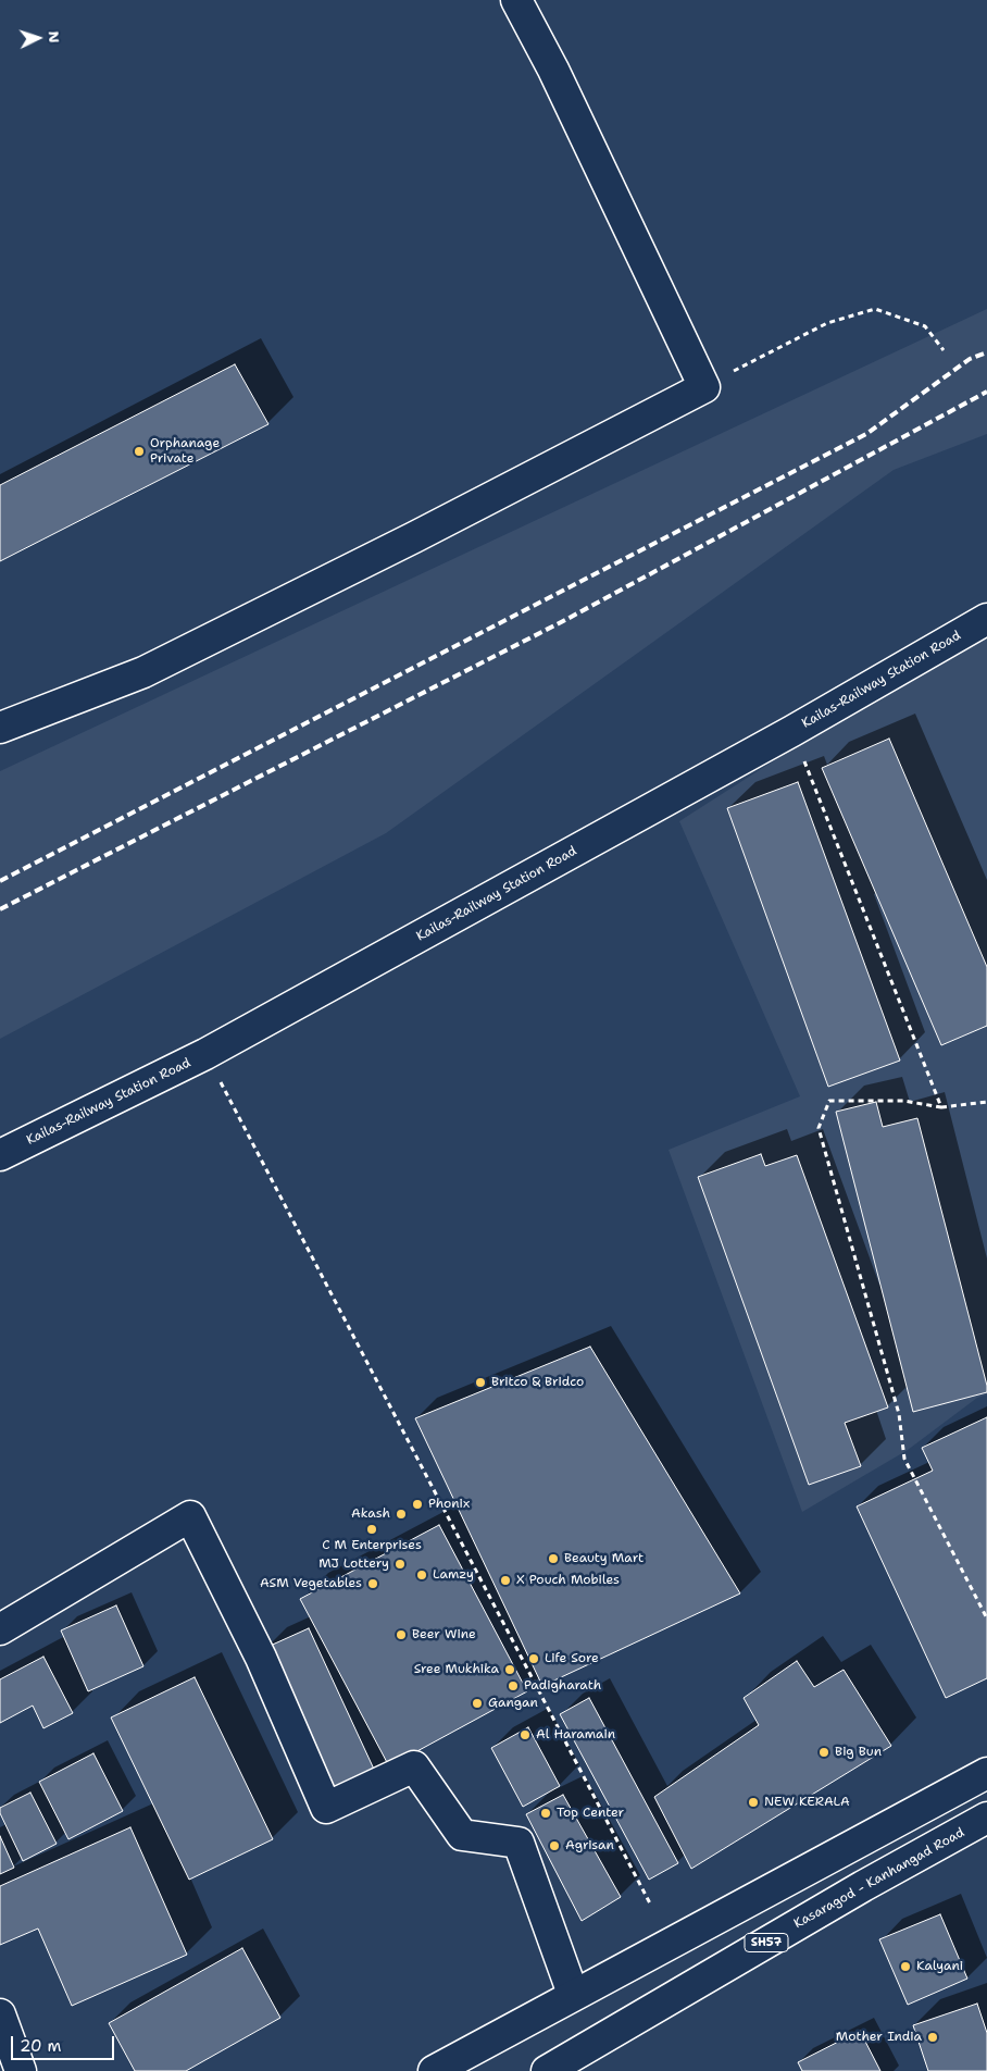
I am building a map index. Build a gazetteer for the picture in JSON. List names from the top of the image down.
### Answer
{
  "streets": {
    "street": ["Kailas-Railway Station Road", "Kasaragod - Kanhangad Road", "SH57"]
  },
  "places": [
    "Orphanage Private",
    "Britco & Bridco",
    "Phonix",
    "Akash",
    "C M Enterprises",
    "Beauty Mart",
    "MJ Lottery",
    "Lamzy",
    "X Pouch Mobiles",
    "ASM Vegetables",
    "Beer Wine",
    "Life Sore",
    "Sree Mukhika",
    "Padigharath",
    "Gangan",
    "Al Haramain",
    "Big Bun",
    "NEW KERALA",
    "Top Center",
    "Agrisan",
    "Kalyani",
    "Mother India"
  ],
  "scale_bar": "20 m",
  "north": "right"
}
